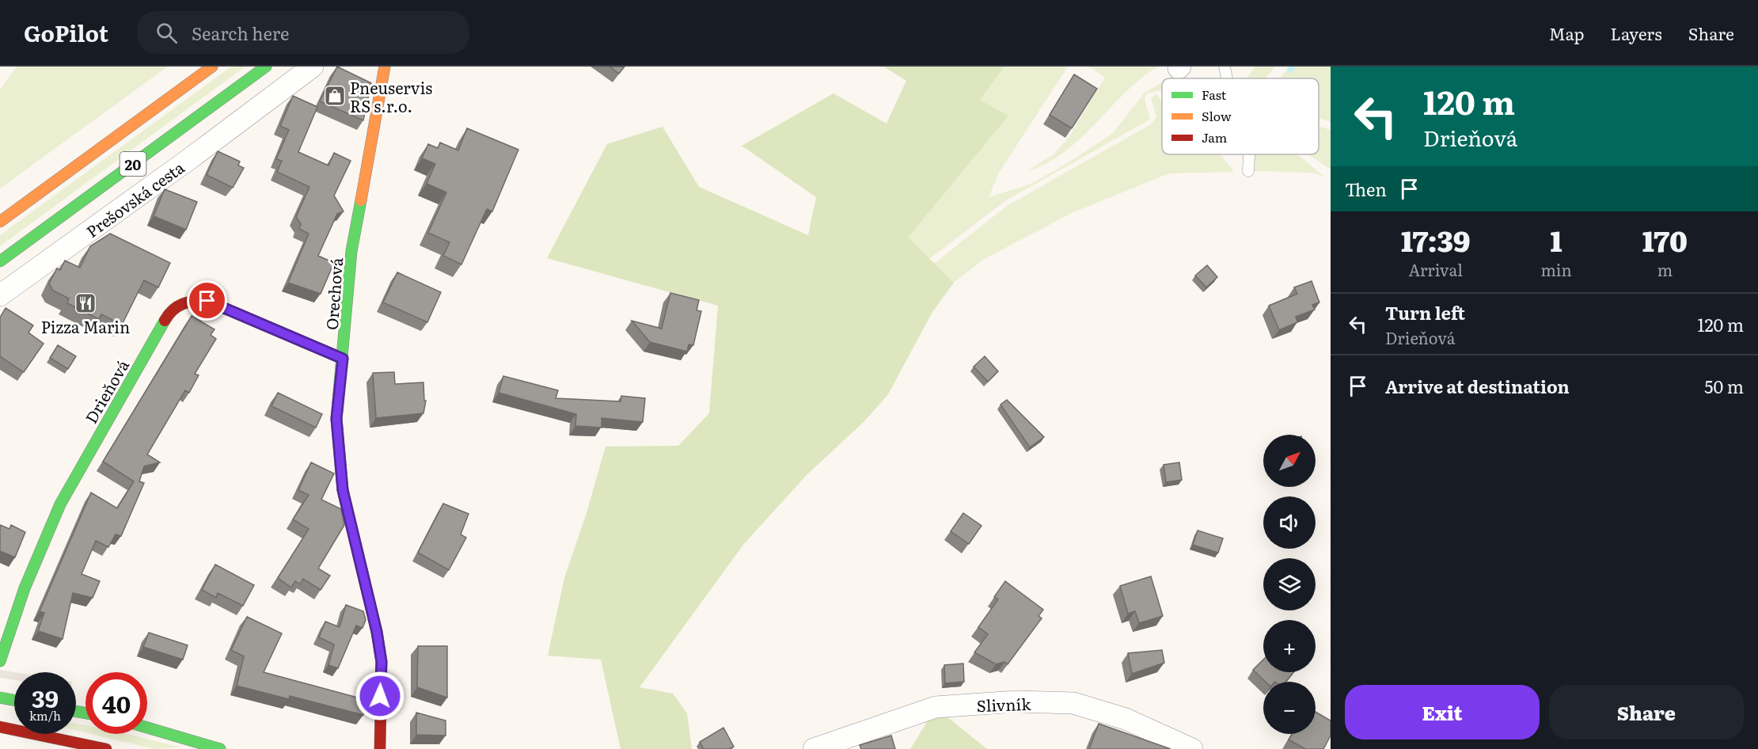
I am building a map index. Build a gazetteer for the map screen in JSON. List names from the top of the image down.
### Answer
{
  "streets": {
    "main road": [
      "20",
      "Prešovská cesta",
      "Orechová",
      "Drieňová"
    ],
    "street": ["Slivník"]
  },
  "crossings": [
    ["Orechová", "Drieňová"]
  ],
  "places": {
    "shop": ["Pneuservis RS s.r.o."],
    "restaurant": ["Pizza Marin"]
  },
  "legend": ["Fast", "Slow", "Jam"],
  "north": "top right",
  "page": {
    "header": "GoPilot",
    "search": "Search here",
    "nav": ["Map", "Layers", "Share"],
    "turn": ["120 m", "Drieňová"],
    "then": "Then",
    "eta": [
      "17:39",
      "Arrival",
      "1",
      "min",
      "170",
      "m"
    ],
    "list": [
      {
        "name": "Turn left",
        "note": "Drieňová",
        "value": "120 m"
      },
      {
        "name": "Arrive at destination",
        "value": "50 m"
      }
    ],
    "map_buttons": ["+", "−"],
    "speed": "39 km/h",
    "limit": "40",
    "buttons": ["Exit", "Share"]
  }
}
